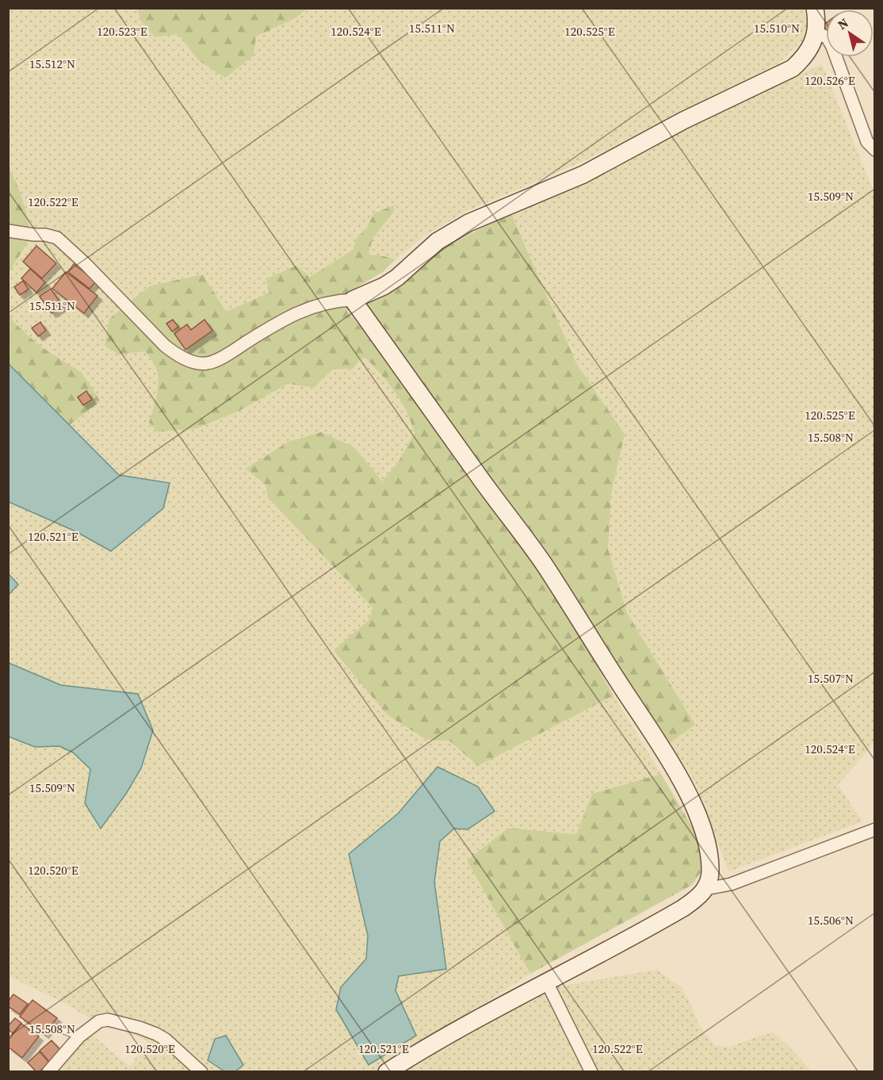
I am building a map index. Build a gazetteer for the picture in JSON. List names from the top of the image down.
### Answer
{
  "north": "top left",
  "coordinates": [
    "15.511°N",
    "15.510°N",
    "120.523°E",
    "120.524°E",
    "120.525°E",
    "15.512°N",
    "120.526°E",
    "15.509°N",
    "120.522°E",
    "15.508°N",
    "120.521°E",
    "15.507°N",
    "120.520°E",
    "15.506°N"
  ]
}
